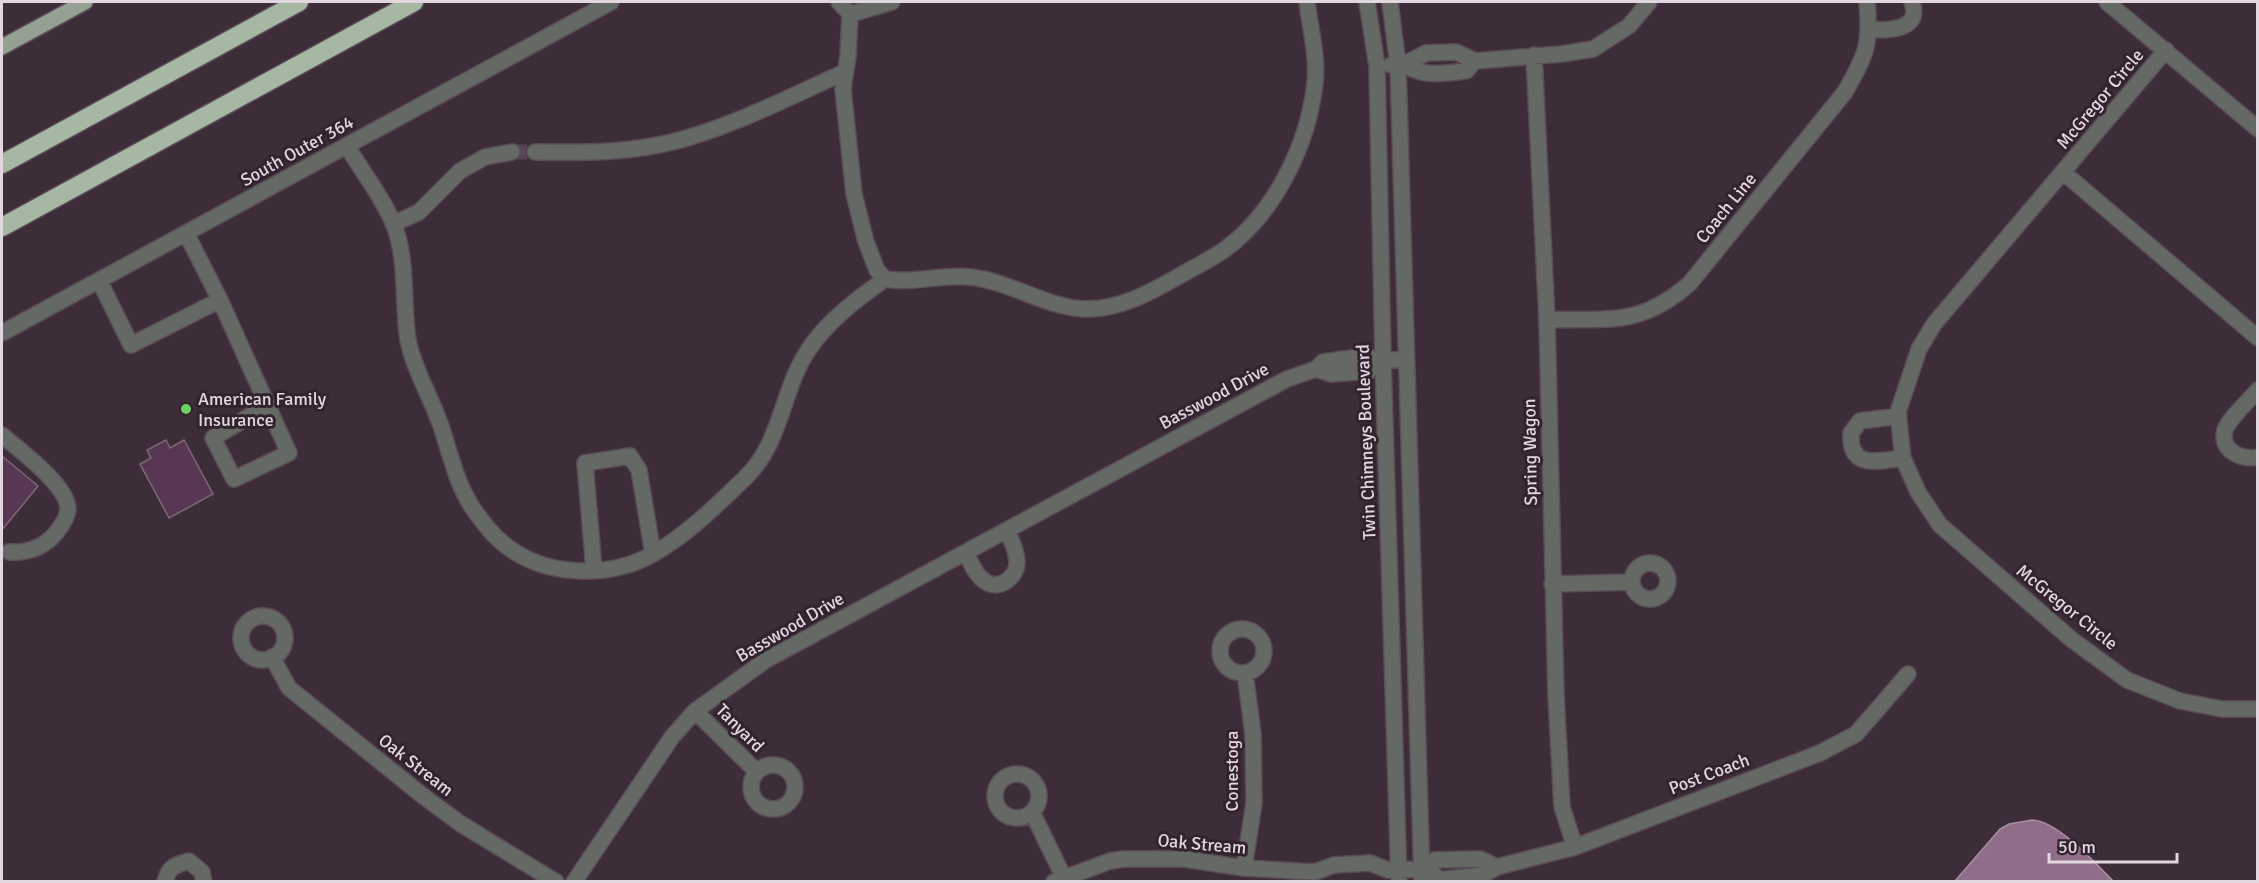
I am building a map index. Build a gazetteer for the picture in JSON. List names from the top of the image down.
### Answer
{
  "streets": {
    "street": [
      "McGregor Circle",
      "South Outer 364",
      "Coach Line",
      "Basswood Drive",
      "Twin Chimneys Boulevard",
      "Spring Wagon",
      "Tanyard",
      "Oak Stream",
      "Conestoga",
      "Post Coach"
    ]
  },
  "crossings": [
    ["Coach Line", "Spring Wagon"],
    ["Basswood Drive", "Twin Chimneys Boulevard"],
    ["Basswood Drive", "Tanyard"],
    ["Twin Chimneys Boulevard", "Oak Stream"],
    ["Spring Wagon", "Post Coach"],
    ["Oak Stream", "Conestoga"],
    ["Oak Stream", "Post Coach"]
  ],
  "places": ["American Family Insurance"],
  "scale_bar": "50 m"
}
